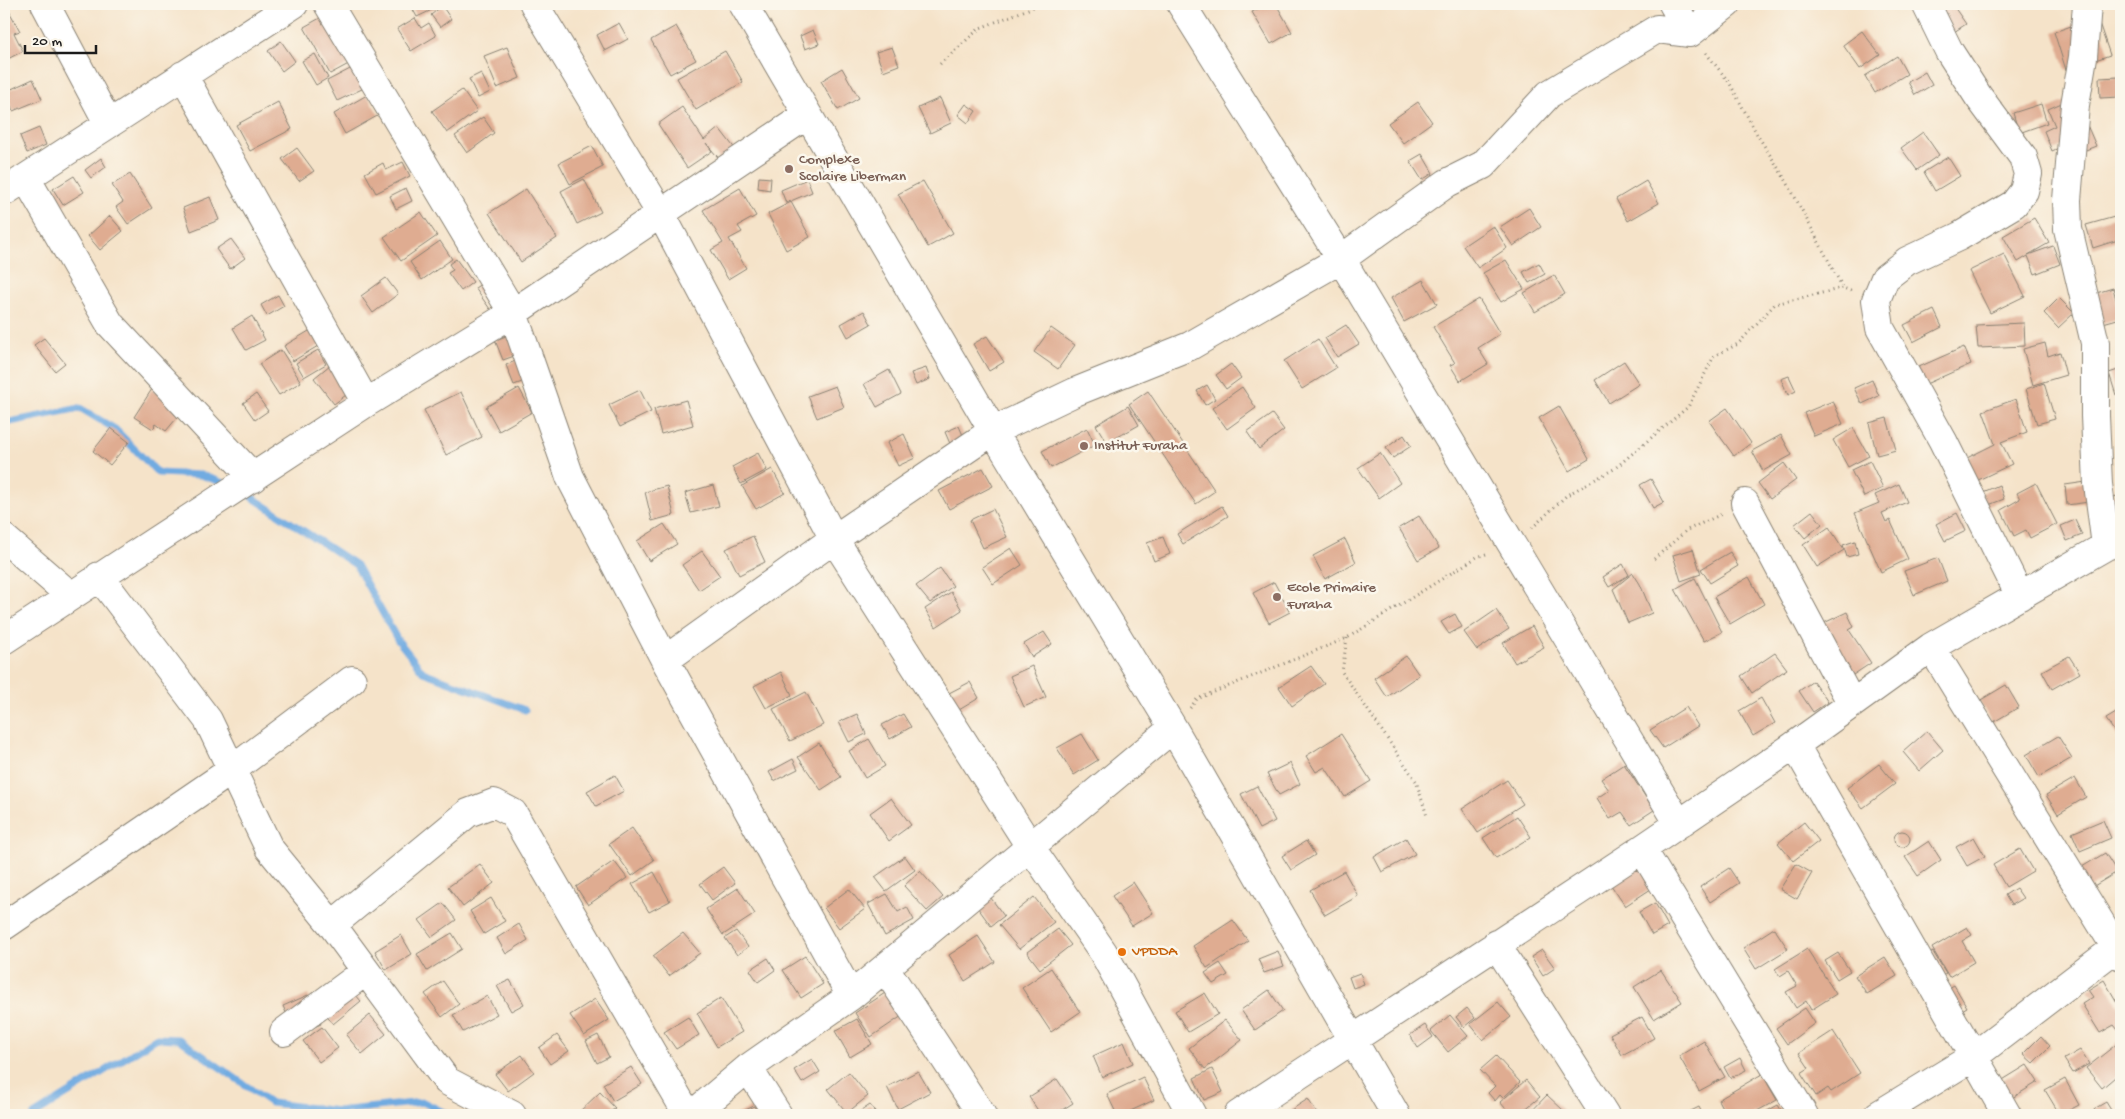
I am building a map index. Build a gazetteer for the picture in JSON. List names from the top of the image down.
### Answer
{
  "places": [
    "Complexe Scolaire Liberman",
    "Institut Furaha",
    "Ecole Primaire Furaha",
    "VPDDA"
  ],
  "scale_bar": "20 m"
}
